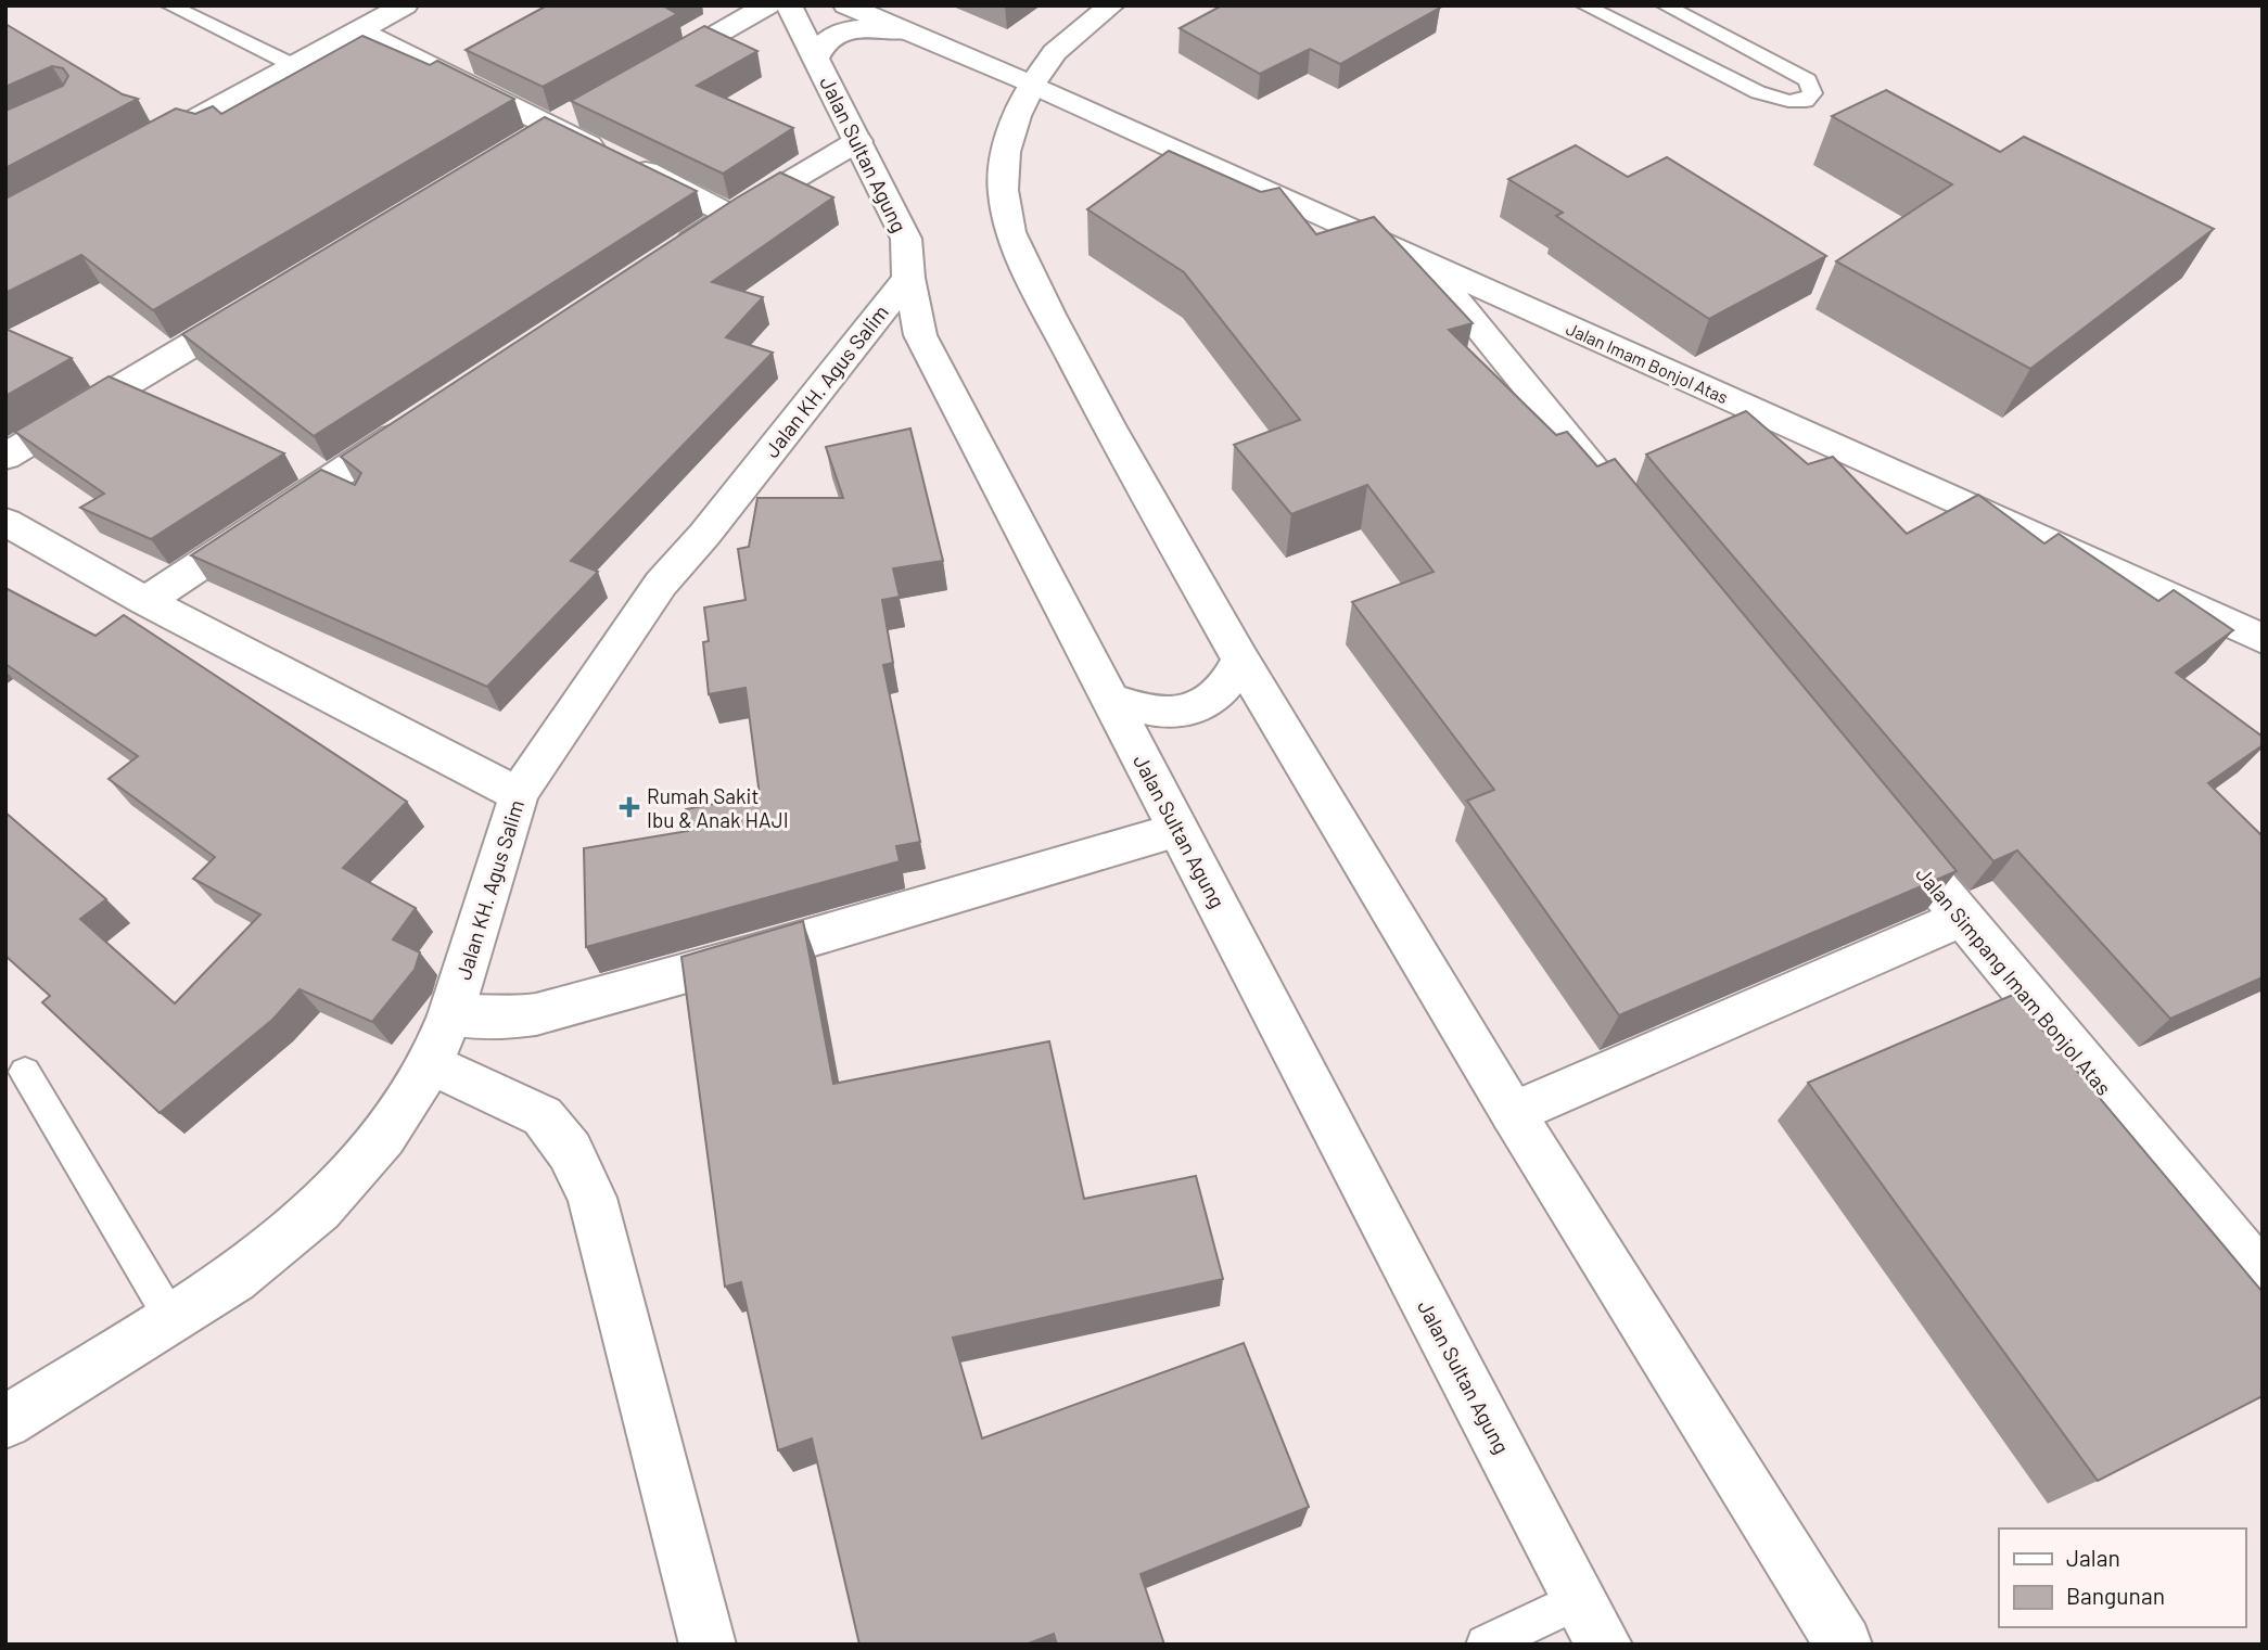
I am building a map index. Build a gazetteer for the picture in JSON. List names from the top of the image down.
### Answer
{
  "streets": {
    "street": [
      "Jalan Sultan Agung",
      "Jalan Imam Bonjol Atas",
      "Jalan KH. Agus Salim",
      "Jalan Simpang Imam Bonjol Atas"
    ]
  },
  "crossings": [
    ["Jalan Sultan Agung", "Jalan KH. Agus Salim"]
  ],
  "places": {
    "health": ["Rumah Sakit Ibu & Anak HAJI"]
  },
  "legend": ["Jalan", "Bangunan"]
}
